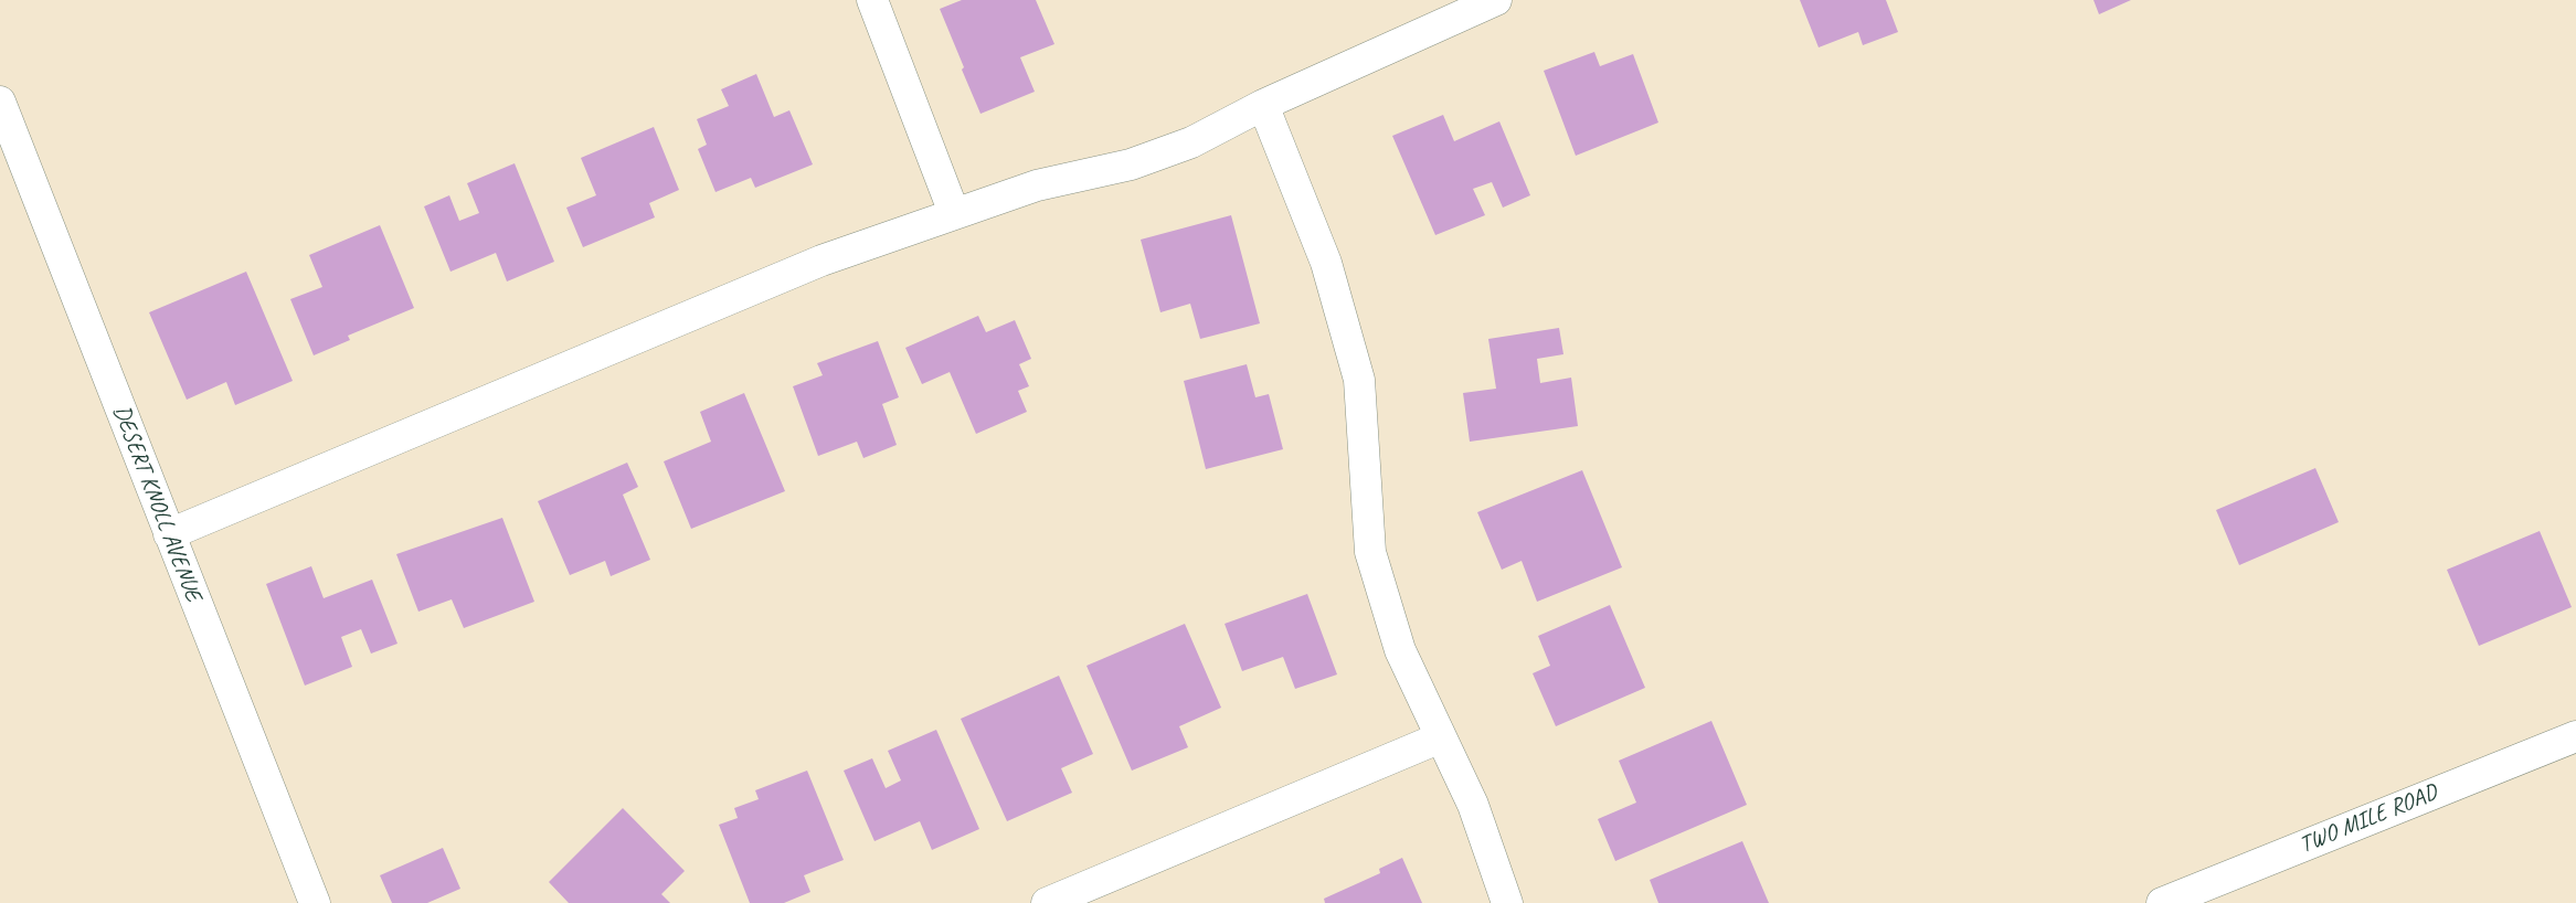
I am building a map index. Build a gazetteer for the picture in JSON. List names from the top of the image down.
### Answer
{
  "streets": {
    "street": ["DESERT KNOLL AVENUE", "TWO MILE ROAD"]
  }
}
